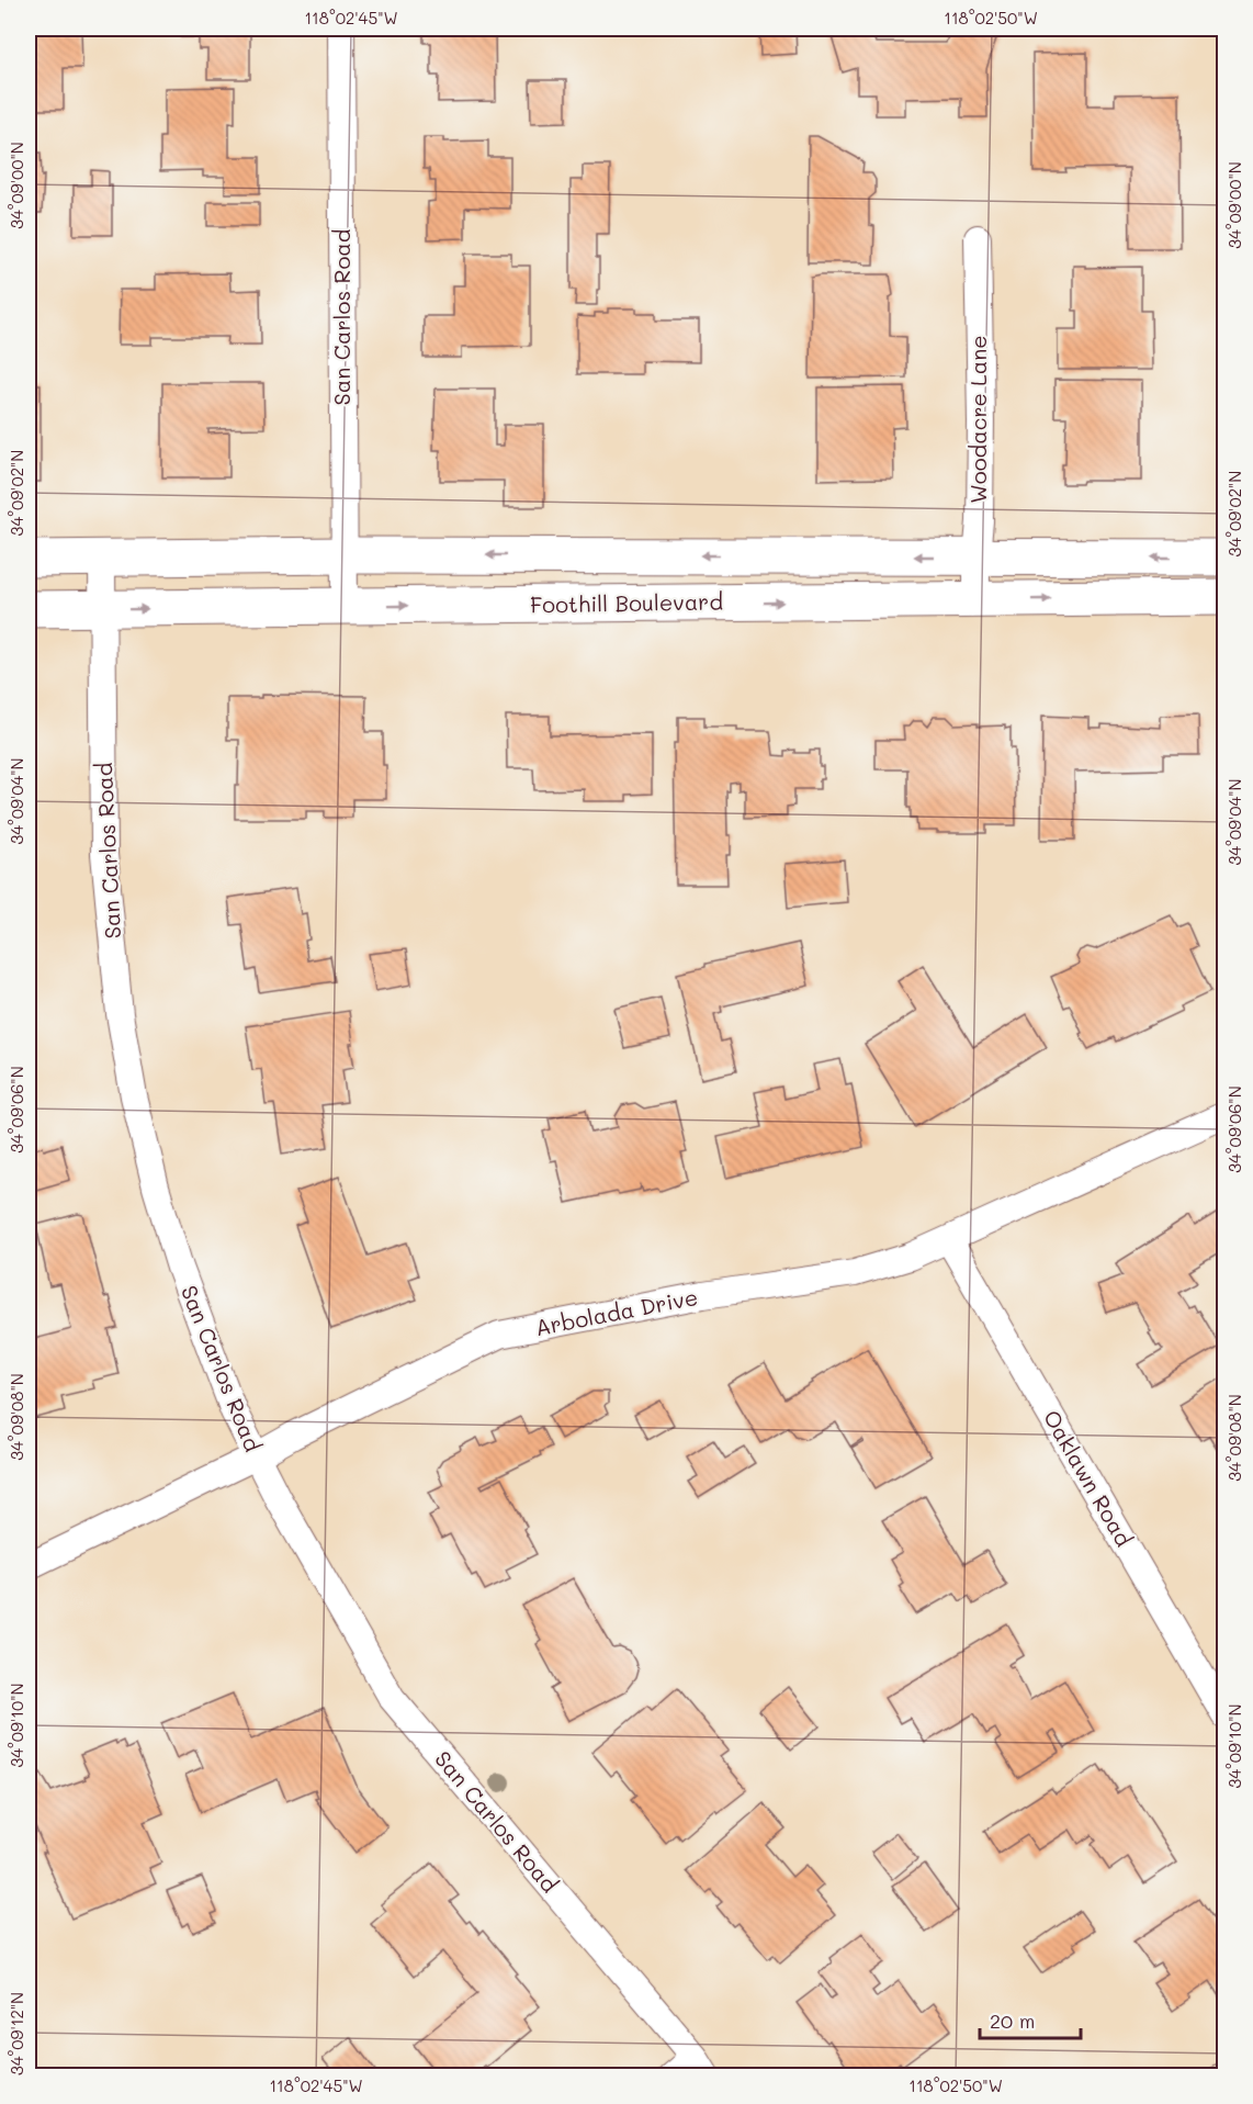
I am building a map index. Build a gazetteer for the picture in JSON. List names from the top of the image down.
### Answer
{
  "streets": {
    "main road": ["Foothill Boulevard"],
    "street": [
      "San Carlos Road",
      "Woodacre Lane",
      "Arbolada Drive",
      "Oaklawn Road"
    ]
  },
  "crossings": [
    ["San Carlos Road", "Foothill Boulevard"],
    ["San Carlos Road", "Arbolada Drive"],
    ["Woodacre Lane", "Foothill Boulevard"],
    ["Arbolada Drive", "Oaklawn Road"]
  ],
  "scale_bar": "20 m",
  "coordinates": [
    "118°02'45\"W",
    "118°02'50\"W",
    "34°09'00\"N",
    "34°09'02\"N",
    "34°09'04\"N",
    "34°09'06\"N",
    "34°09'08\"N",
    "34°09'10\"N",
    "34°09'12\"N"
  ]
}
